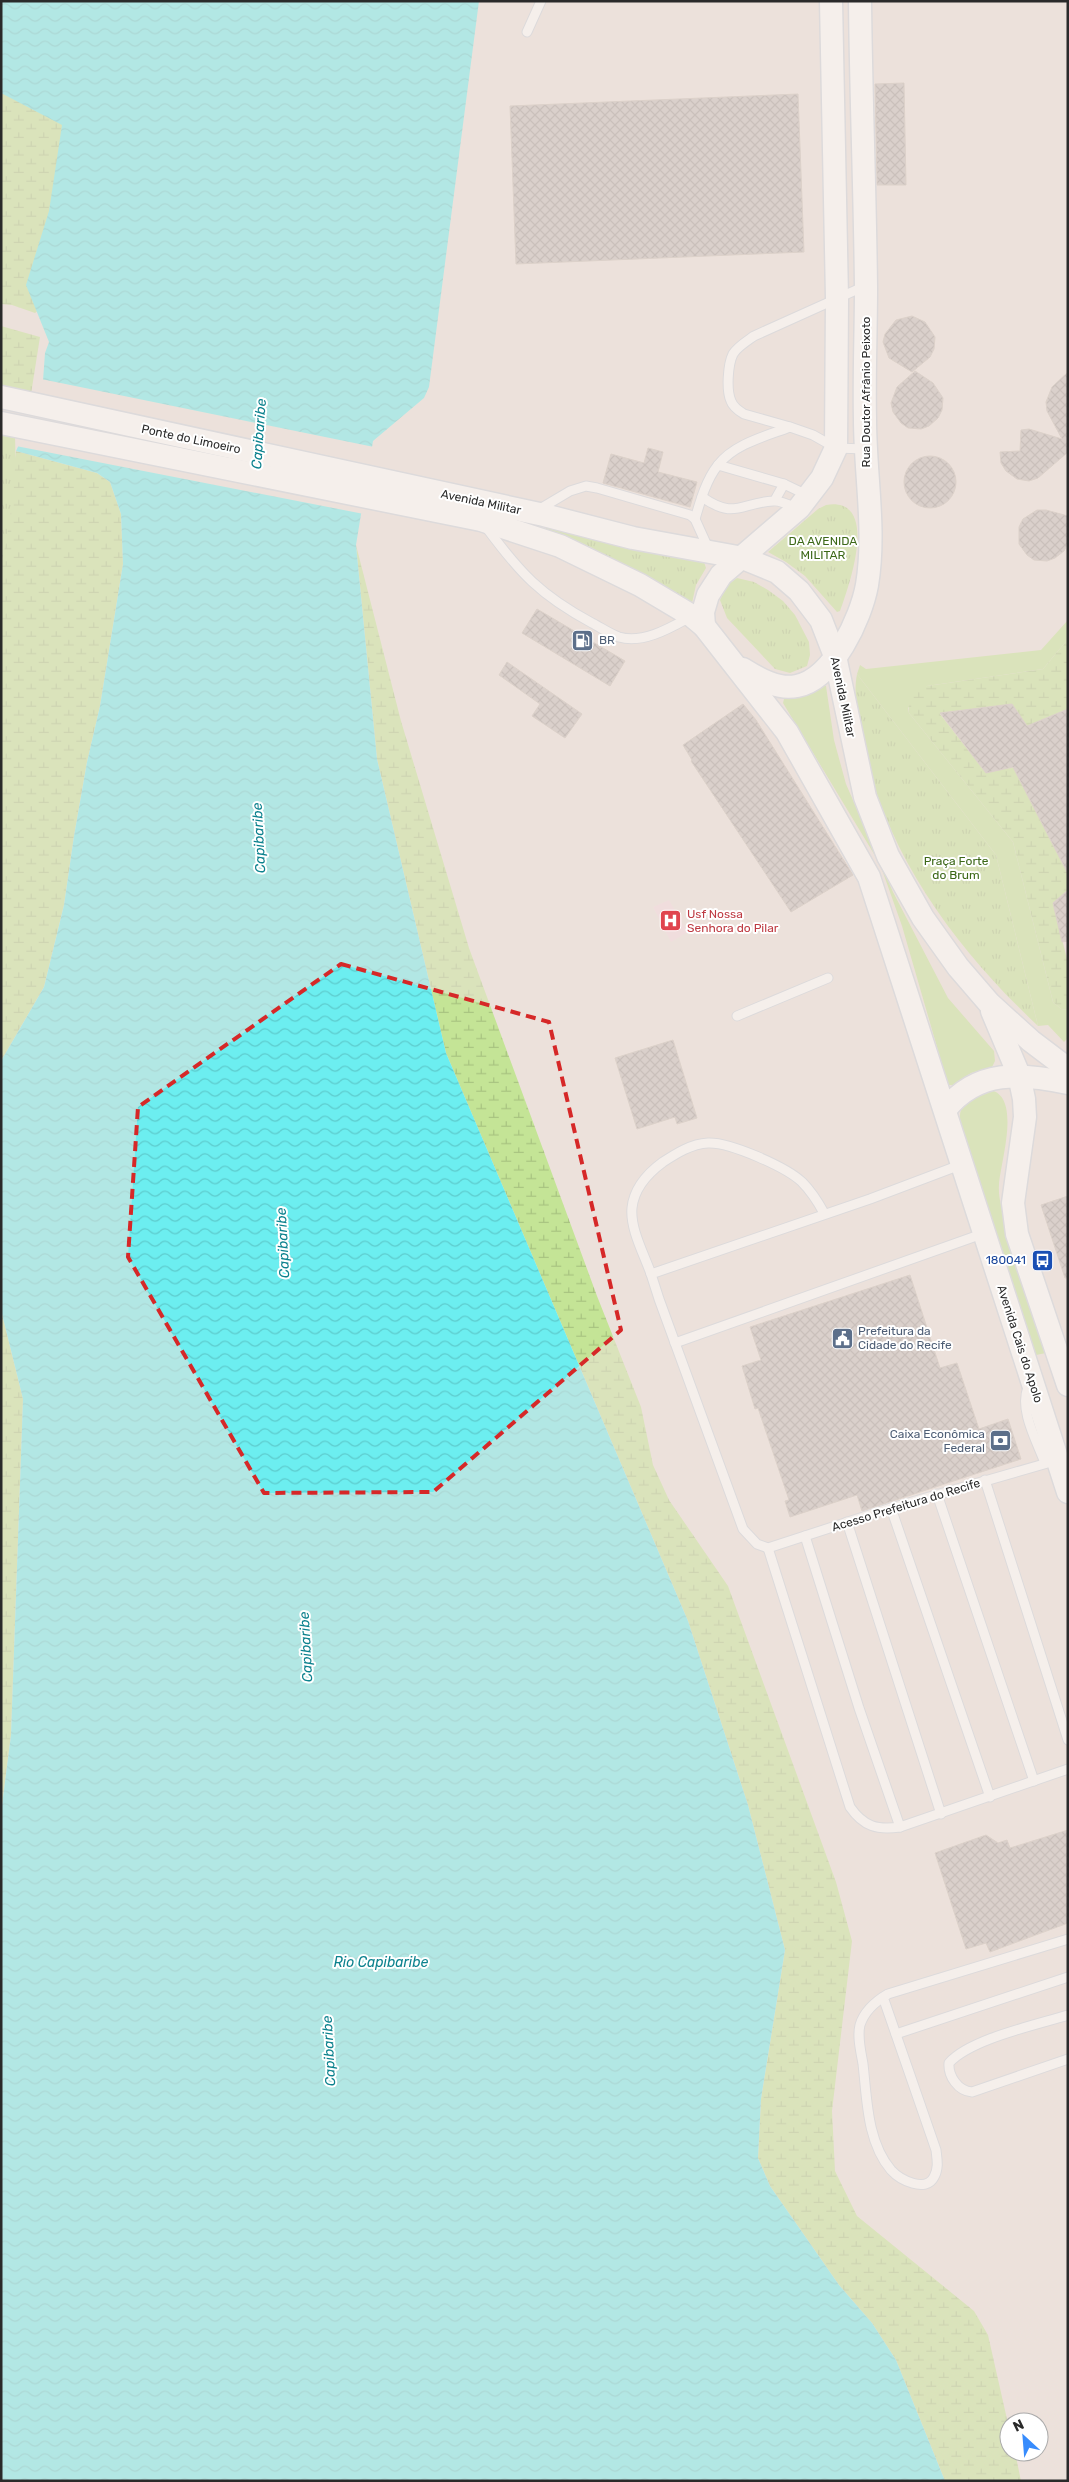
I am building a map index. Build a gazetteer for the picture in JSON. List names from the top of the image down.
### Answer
{
  "streets": {
    "main road": [
      "Rua Doutor Afrânio Peixoto",
      "Ponte do Limoeiro",
      "Avenida Militar",
      "Avenida Cais do Apolo"
    ],
    "lane": ["Acesso Prefeitura do Recife"]
  },
  "crossings": [
    ["Rua Doutor Afrânio Peixoto", "Avenida Militar"],
    ["Ponte do Limoeiro", "Avenida Militar"],
    ["Avenida Militar", "Avenida Cais do Apolo"],
    ["Avenida Cais do Apolo", "Acesso Prefeitura do Recife"]
  ],
  "water": ["Capibaribe", "Rio Capibaribe"],
  "parks": ["DA AVENIDA MILITAR", "Praça Forte do Brum"],
  "places": {
    "fuel station": ["BR"],
    "hospital": ["Usf Nossa Senhora do Pilar"],
    "bus stop": ["180041"],
    "public building": ["Prefeitura da Cidade do Recife"],
    "bank": ["Caixa Econômica Federal"]
  },
  "north": "top left"
}
